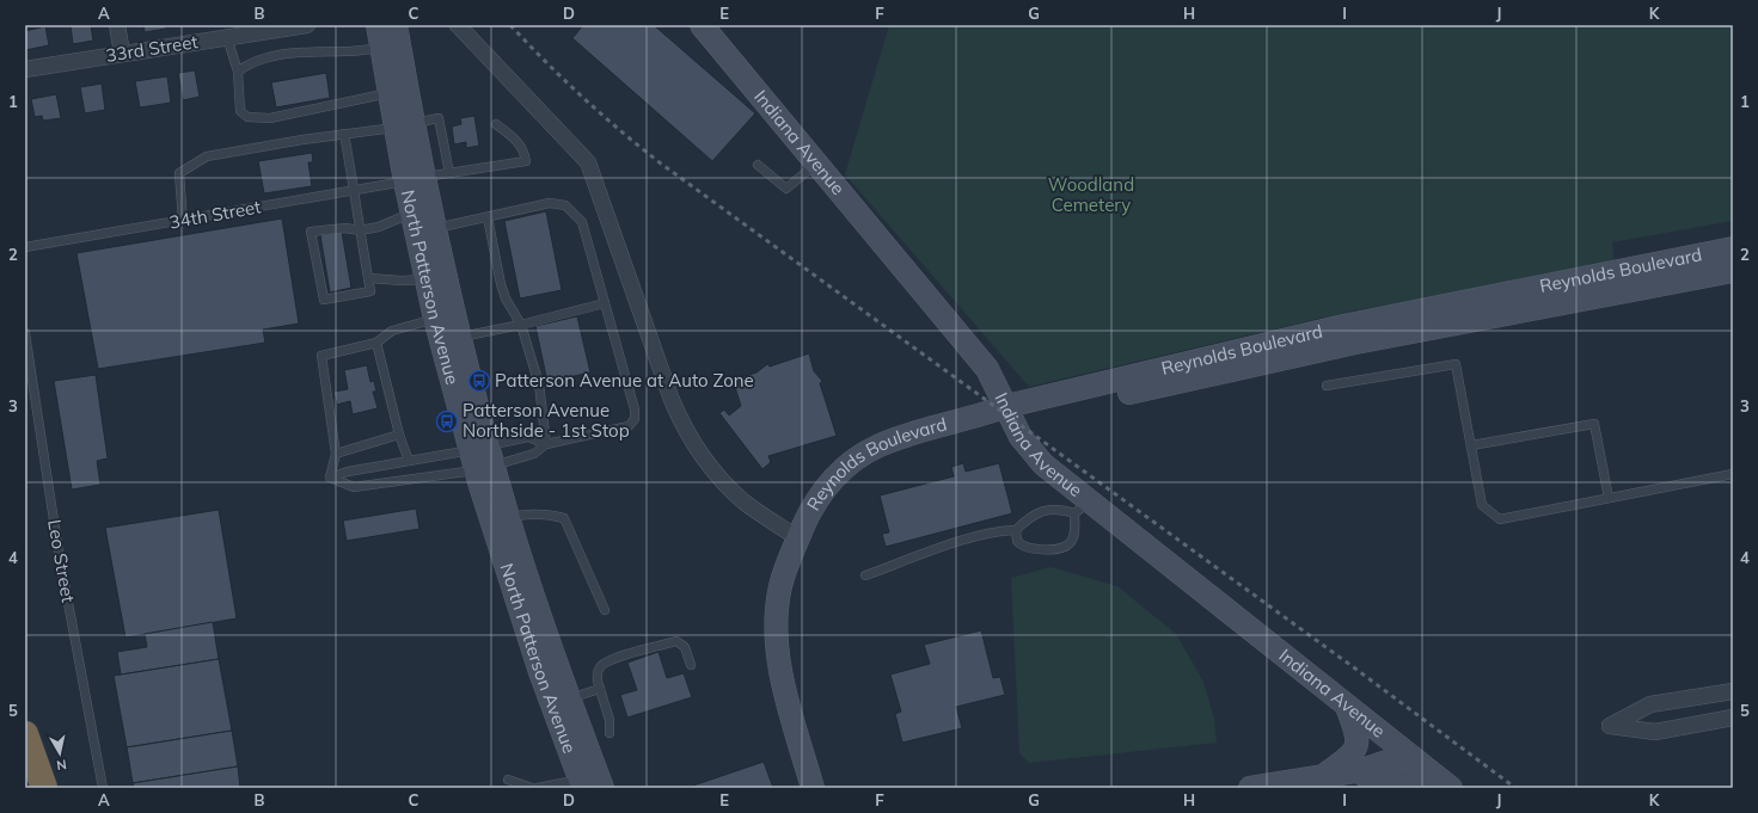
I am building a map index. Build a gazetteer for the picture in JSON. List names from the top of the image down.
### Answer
{
  "streets": {
    "main road": ["Indiana Avenue", "Reynolds Boulevard", "North Patterson Avenue"],
    "street": ["33rd Street"],
    "lane": ["34th Street", "Leo Street"]
  },
  "crossings": [
    ["Indiana Avenue", "Reynolds Boulevard"],
    ["34th Street", "North Patterson Avenue"]
  ],
  "parks": ["Woodland Cemetery"],
  "places": {
    "bus stop": ["Patterson Avenue at Auto Zone", "Patterson Avenue Northside - 1st Stop"]
  },
  "north": "bottom",
  "grid": {
    "columns": [
      "A",
      "B",
      "C",
      "D",
      "E",
      "F",
      "G",
      "H",
      "I",
      "J",
      "K"
    ],
    "rows": [
      "1",
      "2",
      "3",
      "4",
      "5"
    ]
  }
}
